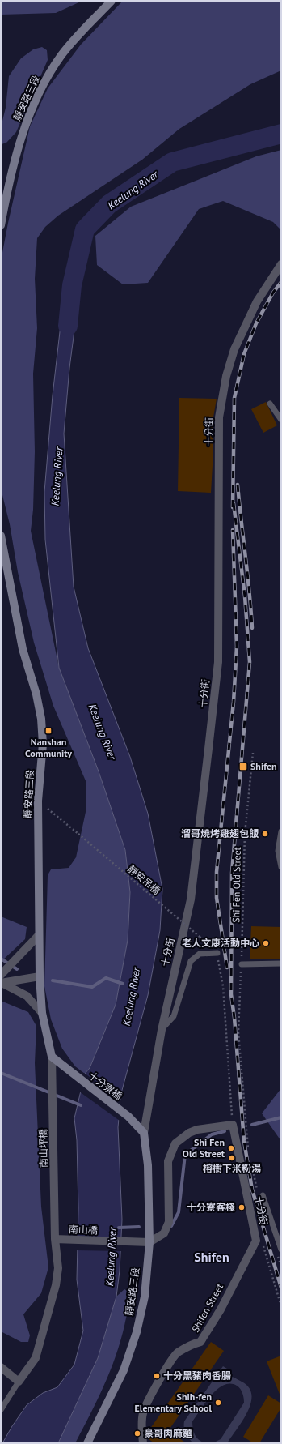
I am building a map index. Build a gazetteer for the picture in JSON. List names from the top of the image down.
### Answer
{
  "streets": {
    "main road": ["靜安路三段", "十分寮橋"],
    "street": [
      "十分街",
      "南山坪橋",
      "南山橋",
      "Shifen Street"
    ],
    "path": ["靜安吊橋", "Shi Fen Old Street"]
  },
  "crossings": [
    ["靜安路三段", "十分街"],
    ["靜安路三段", "靜安吊橋"],
    ["靜安路三段", "十分寮橋"],
    ["靜安路三段", "南山坪橋"],
    ["靜安路三段", "南山橋"],
    ["十分街", "十分寮橋"],
    ["十分街", "Shifen Street"],
    ["十分寮橋", "南山坪橋"],
    ["南山坪橋", "南山橋"]
  ],
  "districts": ["Shifen"],
  "water": ["Keelung River"],
  "places": {
    "transit": ["Nanshan Community", "Shifen"],
    "other": [
      "溜哥燒烤雞翅包飯",
      "老人文康活動中心",
      "Shi Fen Old Street",
      "榕樹下米粉湯",
      "十分寮客棧",
      "十分黑豬肉香腸",
      "Shih-fen Elementary School",
      "豪哥肉麻麵"
    ]
  }
}
